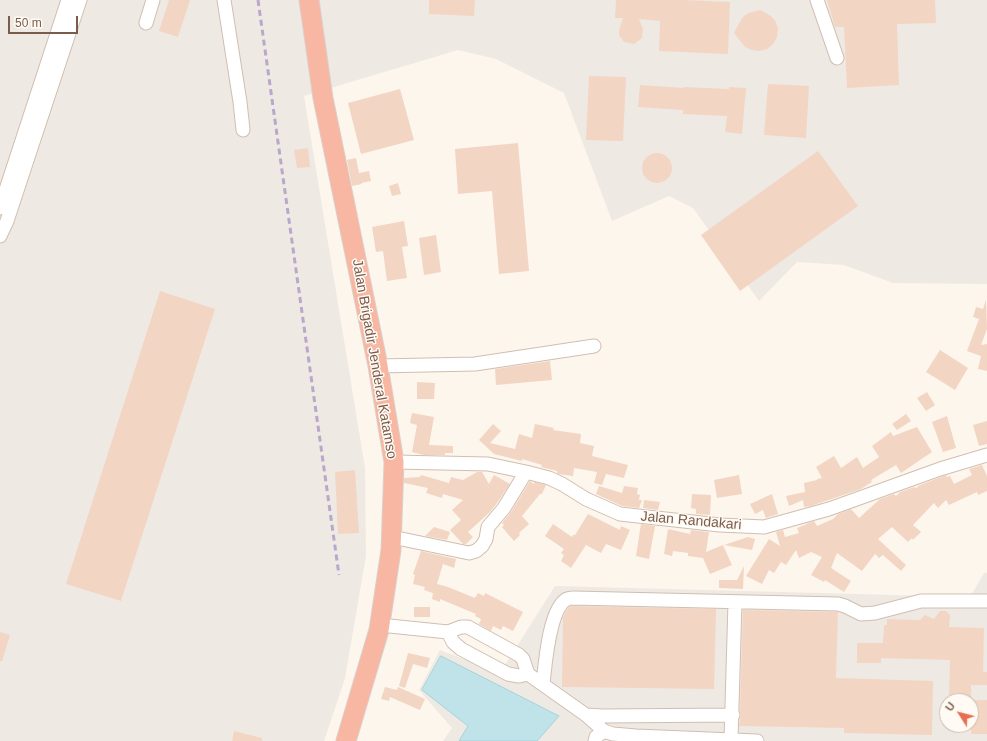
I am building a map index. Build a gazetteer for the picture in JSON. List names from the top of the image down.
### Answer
{
  "streets": {
    "highway": ["Jalan Brigadir Jenderal Katamso"],
    "street": ["Jalan Randakari"]
  },
  "crossings": [
    ["Jalan Brigadir Jenderal Katamso", "Jalan Randakari"]
  ],
  "scale_bar": "50 m",
  "north": "top left"
}
